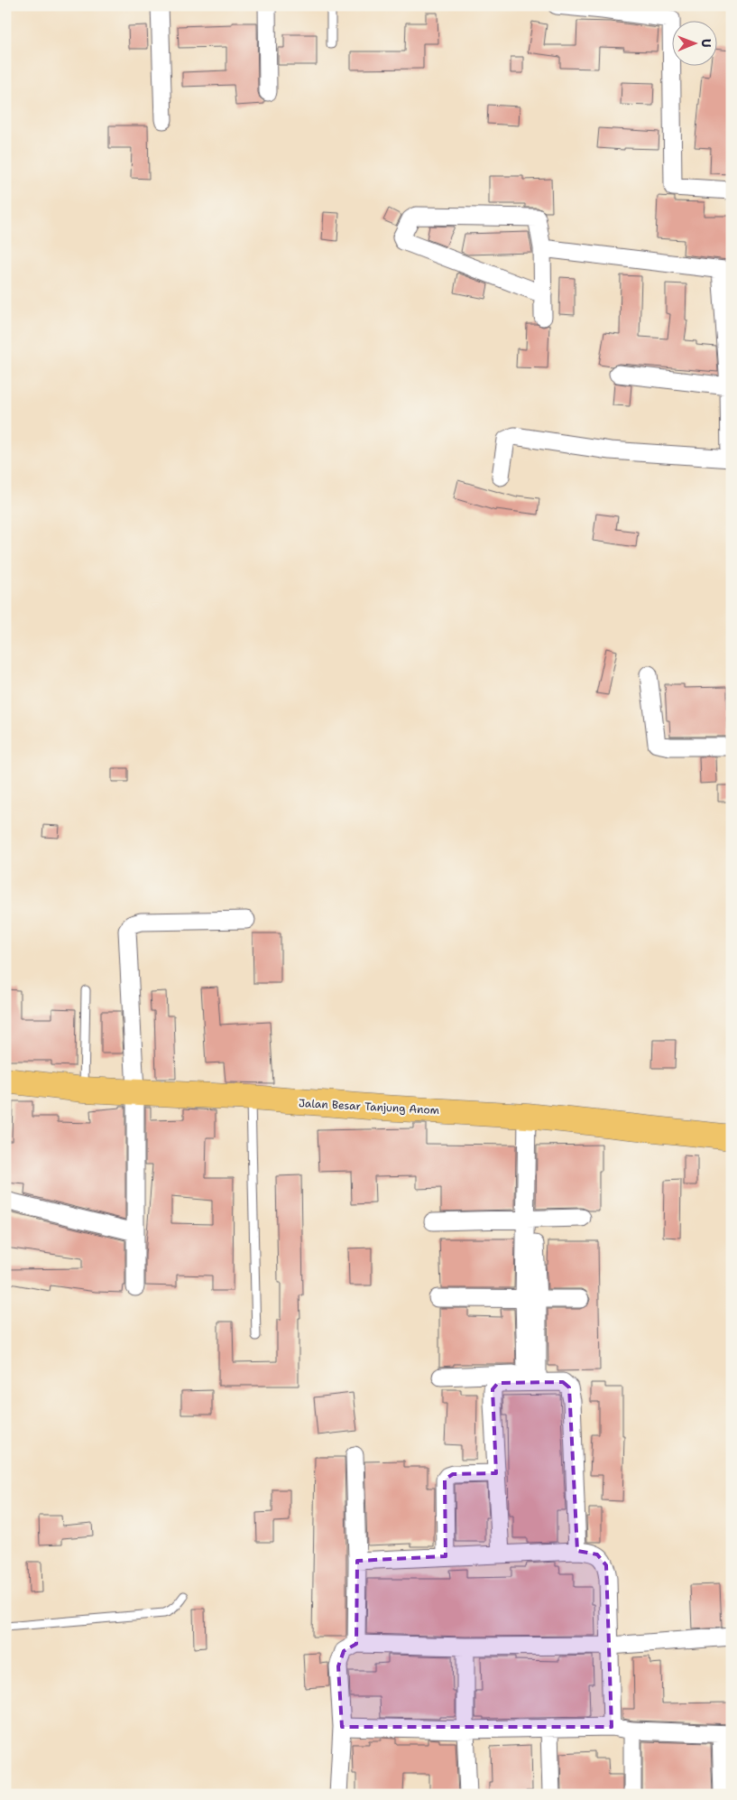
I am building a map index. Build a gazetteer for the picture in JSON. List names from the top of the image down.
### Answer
{
  "streets": {
    "main road": ["Jalan Besar Tanjung Anom"]
  },
  "north": "right"
}
